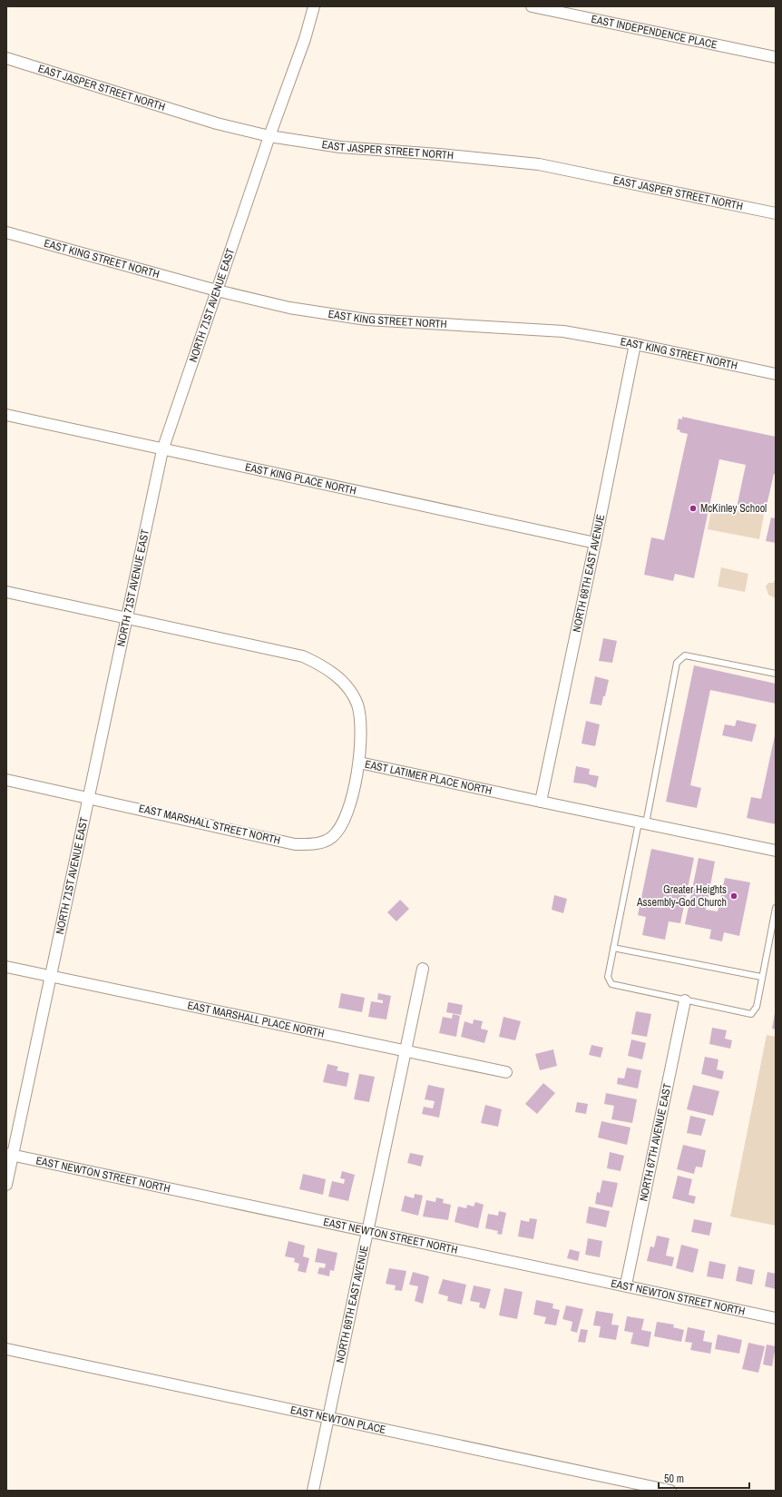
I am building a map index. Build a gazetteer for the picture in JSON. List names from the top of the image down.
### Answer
{
  "streets": {
    "street": [
      "EAST INDEPENDENCE PLACE",
      "EAST JASPER STREET NORTH",
      "EAST KING STREET NORTH",
      "NORTH 71ST AVENUE EAST",
      "EAST KING PLACE NORTH",
      "NORTH 68TH EAST AVENUE",
      "EAST LATIMER PLACE NORTH",
      "EAST MARSHALL STREET NORTH",
      "EAST MARSHALL PLACE NORTH",
      "NORTH 67TH AVENUE EAST",
      "EAST NEWTON STREET NORTH",
      "NORTH 69TH EAST AVENUE",
      "EAST NEWTON PLACE"
    ]
  },
  "crossings": [
    ["EAST JASPER STREET NORTH", "NORTH 71ST AVENUE EAST"],
    ["EAST KING STREET NORTH", "NORTH 71ST AVENUE EAST"],
    ["EAST KING STREET NORTH", "NORTH 68TH EAST AVENUE"],
    ["NORTH 71ST AVENUE EAST", "EAST KING PLACE NORTH"],
    ["NORTH 71ST AVENUE EAST", "EAST LATIMER PLACE NORTH"],
    ["NORTH 71ST AVENUE EAST", "EAST MARSHALL STREET NORTH"],
    ["NORTH 71ST AVENUE EAST", "EAST MARSHALL PLACE NORTH"],
    ["NORTH 71ST AVENUE EAST", "EAST NEWTON STREET NORTH"],
    ["EAST KING PLACE NORTH", "NORTH 68TH EAST AVENUE"],
    ["NORTH 68TH EAST AVENUE", "EAST LATIMER PLACE NORTH"],
    ["EAST LATIMER PLACE NORTH", "EAST MARSHALL STREET NORTH"],
    ["EAST MARSHALL PLACE NORTH", "NORTH 69TH EAST AVENUE"],
    ["NORTH 67TH AVENUE EAST", "EAST NEWTON STREET NORTH"],
    ["EAST NEWTON STREET NORTH", "NORTH 69TH EAST AVENUE"],
    ["NORTH 69TH EAST AVENUE", "EAST NEWTON PLACE"]
  ],
  "places": ["McKinley School", "Greater Heights Assembly-God Church"],
  "scale_bar": "50 m"
}
